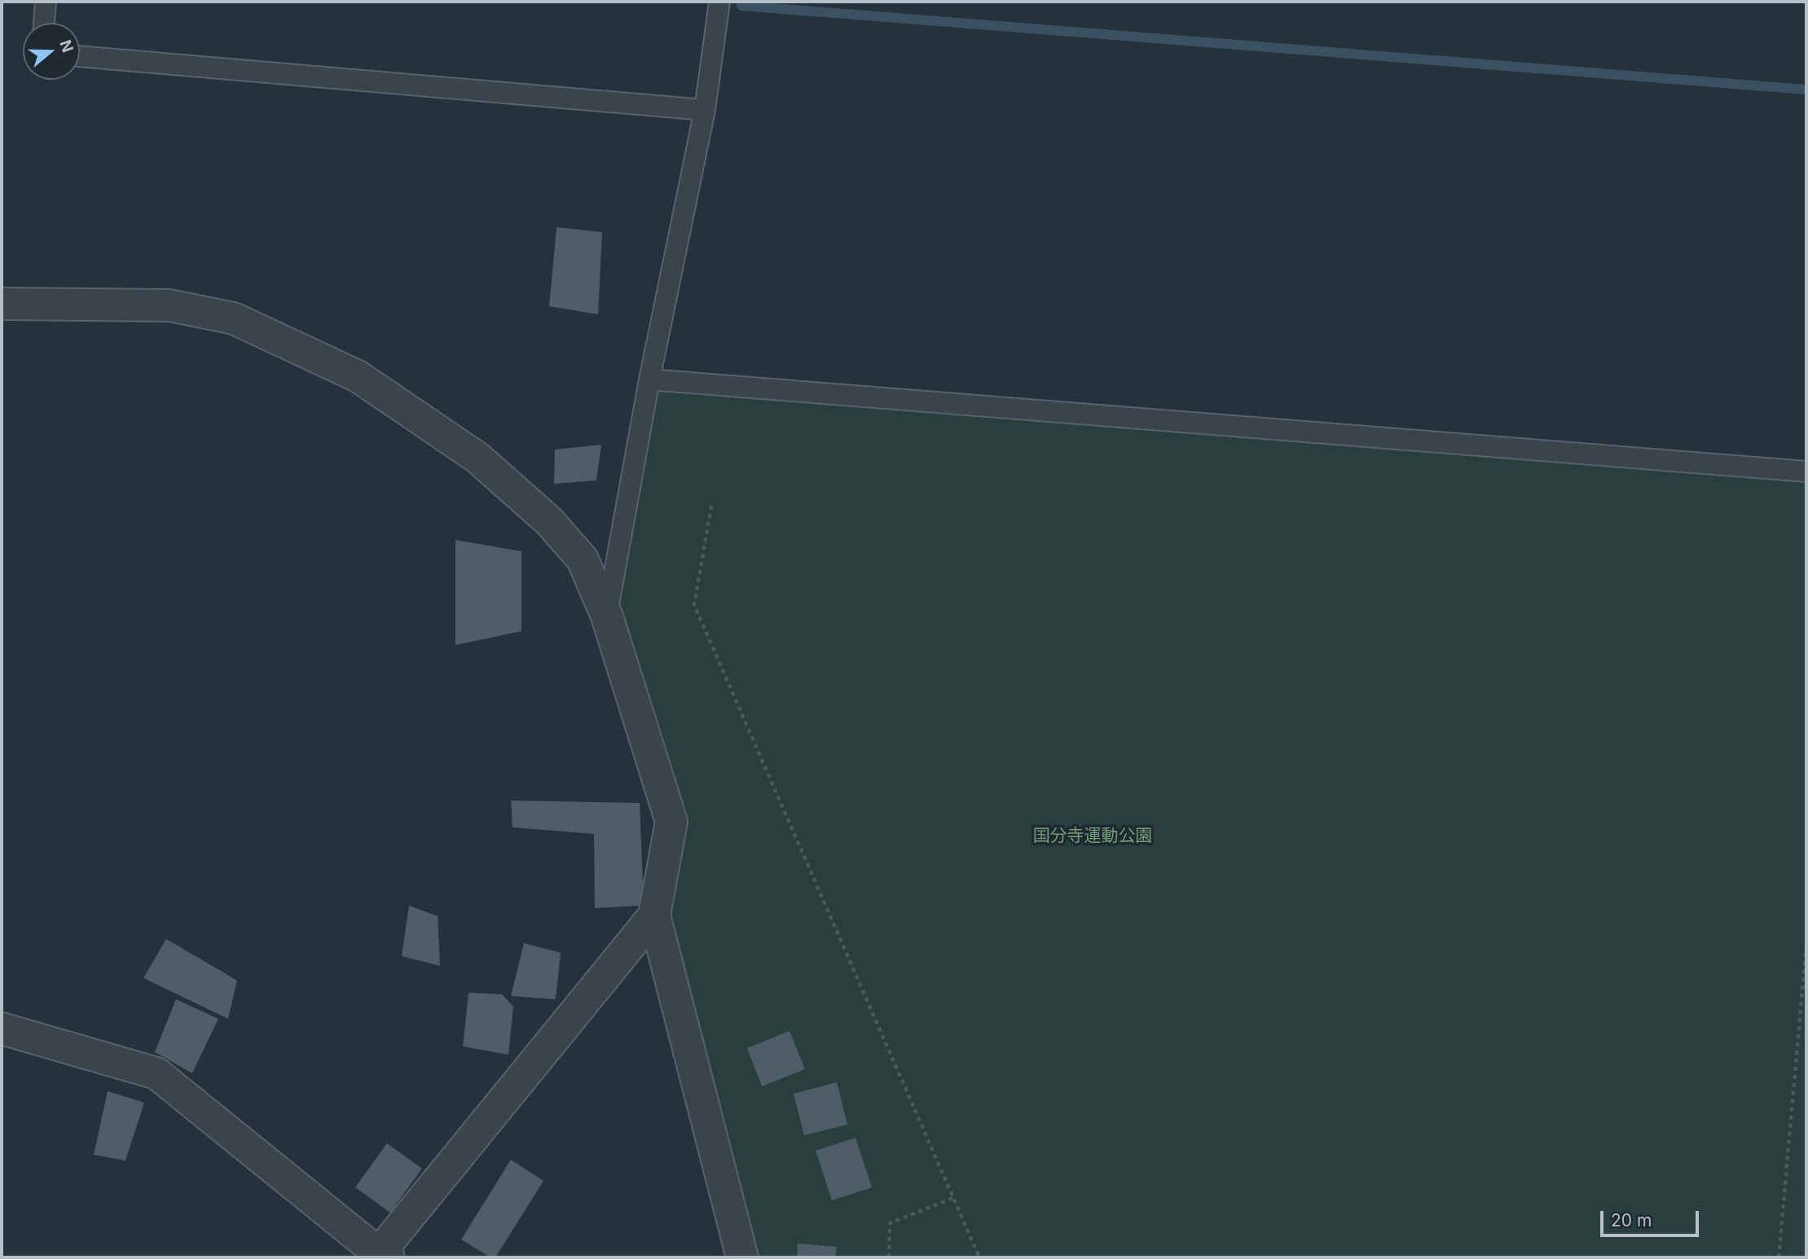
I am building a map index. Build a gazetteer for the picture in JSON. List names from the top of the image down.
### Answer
{
  "parks": ["国分寺運動公園"],
  "scale_bar": "20 m",
  "north": "right"
}
